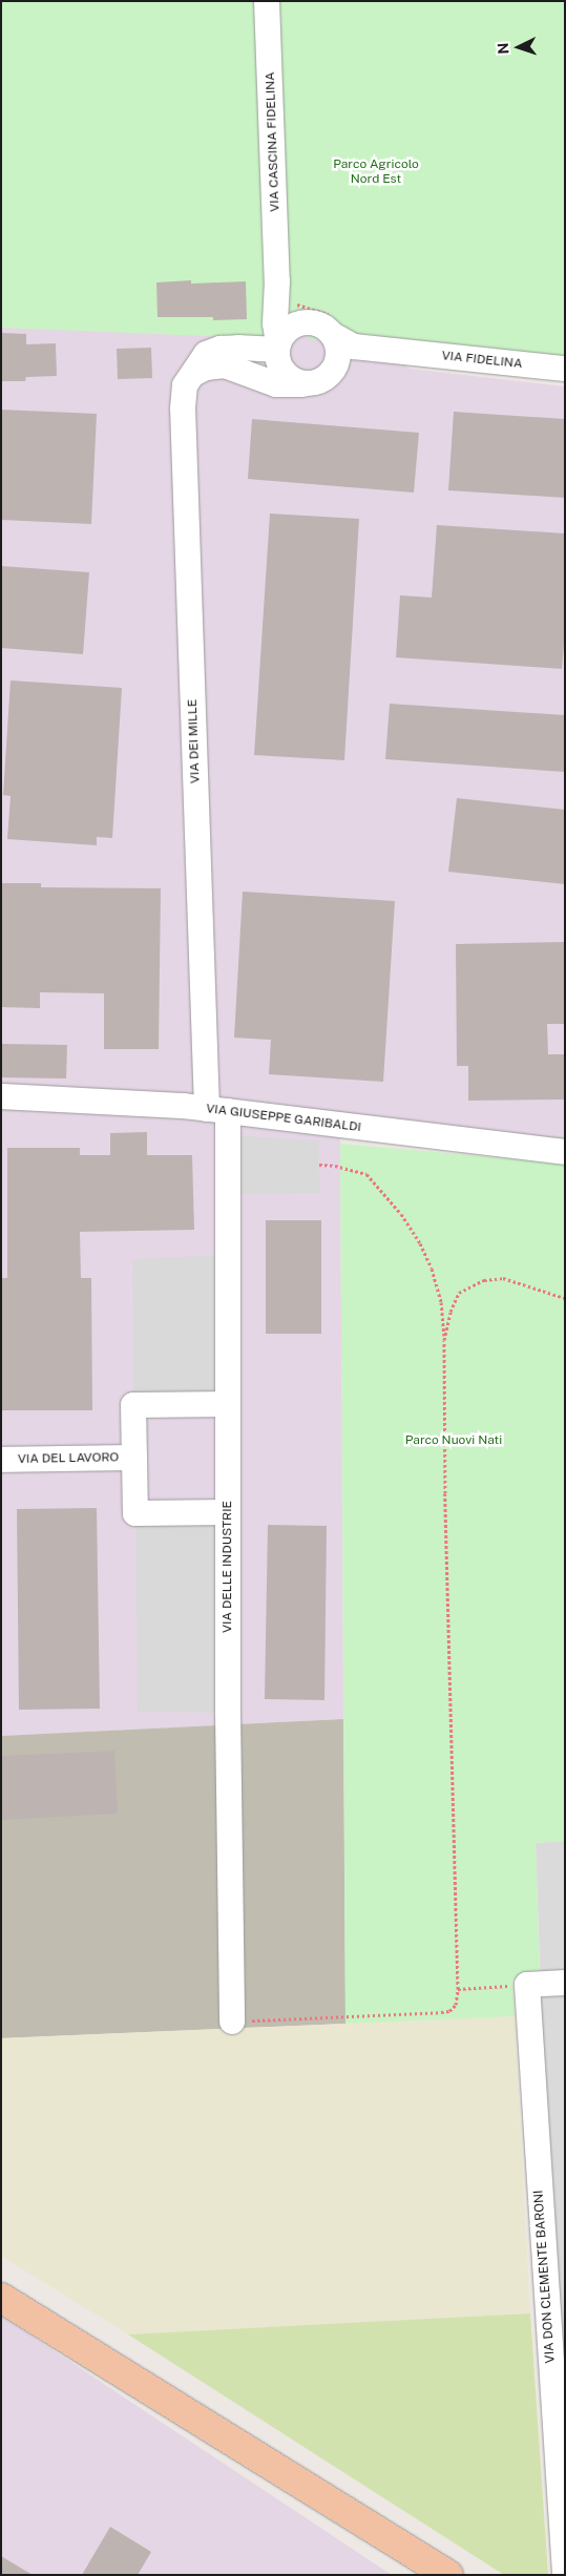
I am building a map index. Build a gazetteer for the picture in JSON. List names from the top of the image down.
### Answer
{
  "streets": {
    "street": [
      "VIA CASCINA FIDELINA",
      "VIA FIDELINA",
      "VIA DEI MILLE",
      "VIA GIUSEPPE GARIBALDI",
      "VIA DEL LAVORO",
      "VIA DELLE INDUSTRIE",
      "VIA DON CLEMENTE BARONI"
    ]
  },
  "crossings": [
    ["VIA CASCINA FIDELINA", "VIA FIDELINA"],
    ["VIA CASCINA FIDELINA", "VIA DEI MILLE"],
    ["VIA FIDELINA", "VIA DEI MILLE"],
    ["VIA DEI MILLE", "VIA GIUSEPPE GARIBALDI"],
    ["VIA DEI MILLE", "VIA DELLE INDUSTRIE"],
    ["VIA GIUSEPPE GARIBALDI", "VIA DELLE INDUSTRIE"]
  ],
  "parks": ["Parco Agricolo Nord Est", "Parco Nuovi Nati"],
  "north": "left"
}
